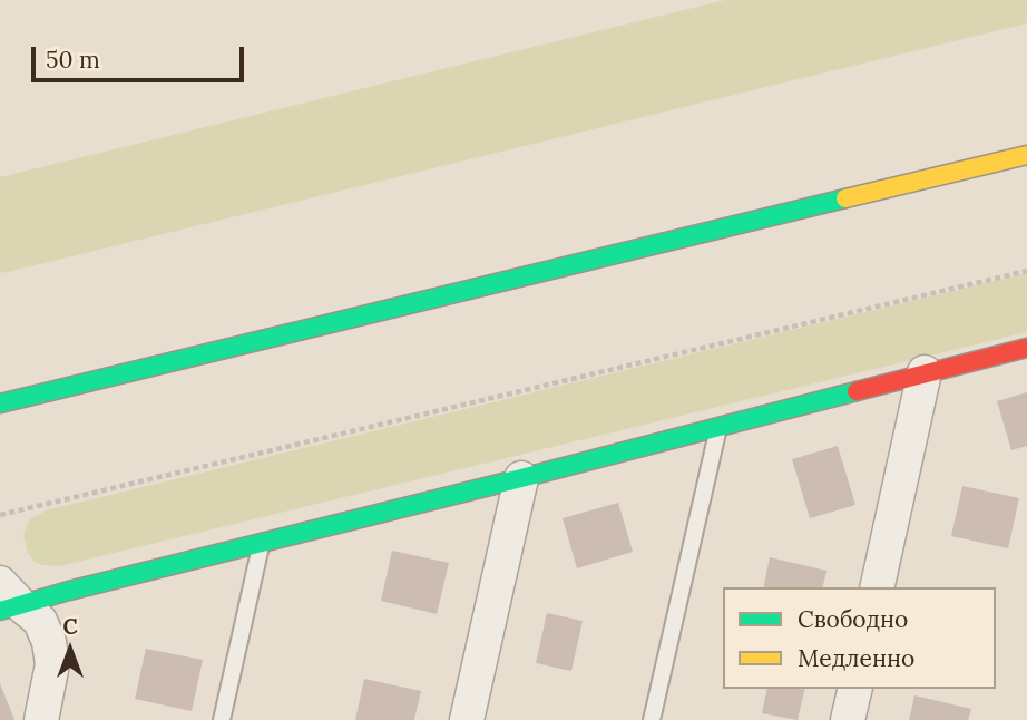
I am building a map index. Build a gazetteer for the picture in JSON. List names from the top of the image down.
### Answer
{
  "legend": ["Свободно", "Медленно"],
  "scale_bar": "50 m",
  "north": "top"
}
